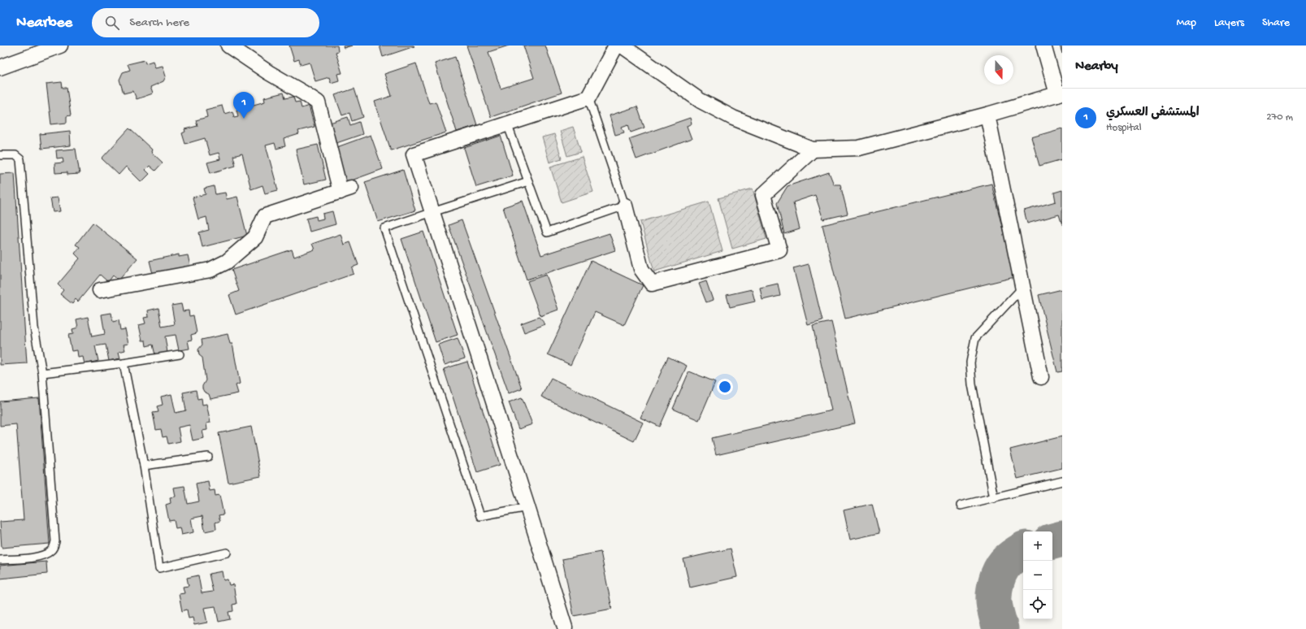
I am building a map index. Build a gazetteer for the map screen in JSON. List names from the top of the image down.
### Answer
{
  "north": "bottom",
  "page": {
    "header": "Nearbee",
    "search": "Search here",
    "nav": ["Map", "Layers", "Share"],
    "heading": "Nearby",
    "list": [
      {
        "mark": "1",
        "name": "المستشفى العسكري",
        "note": "Hospital",
        "value": "270 m"
      }
    ],
    "pins": "1",
    "map_buttons": ["+", "−"]
  }
}
